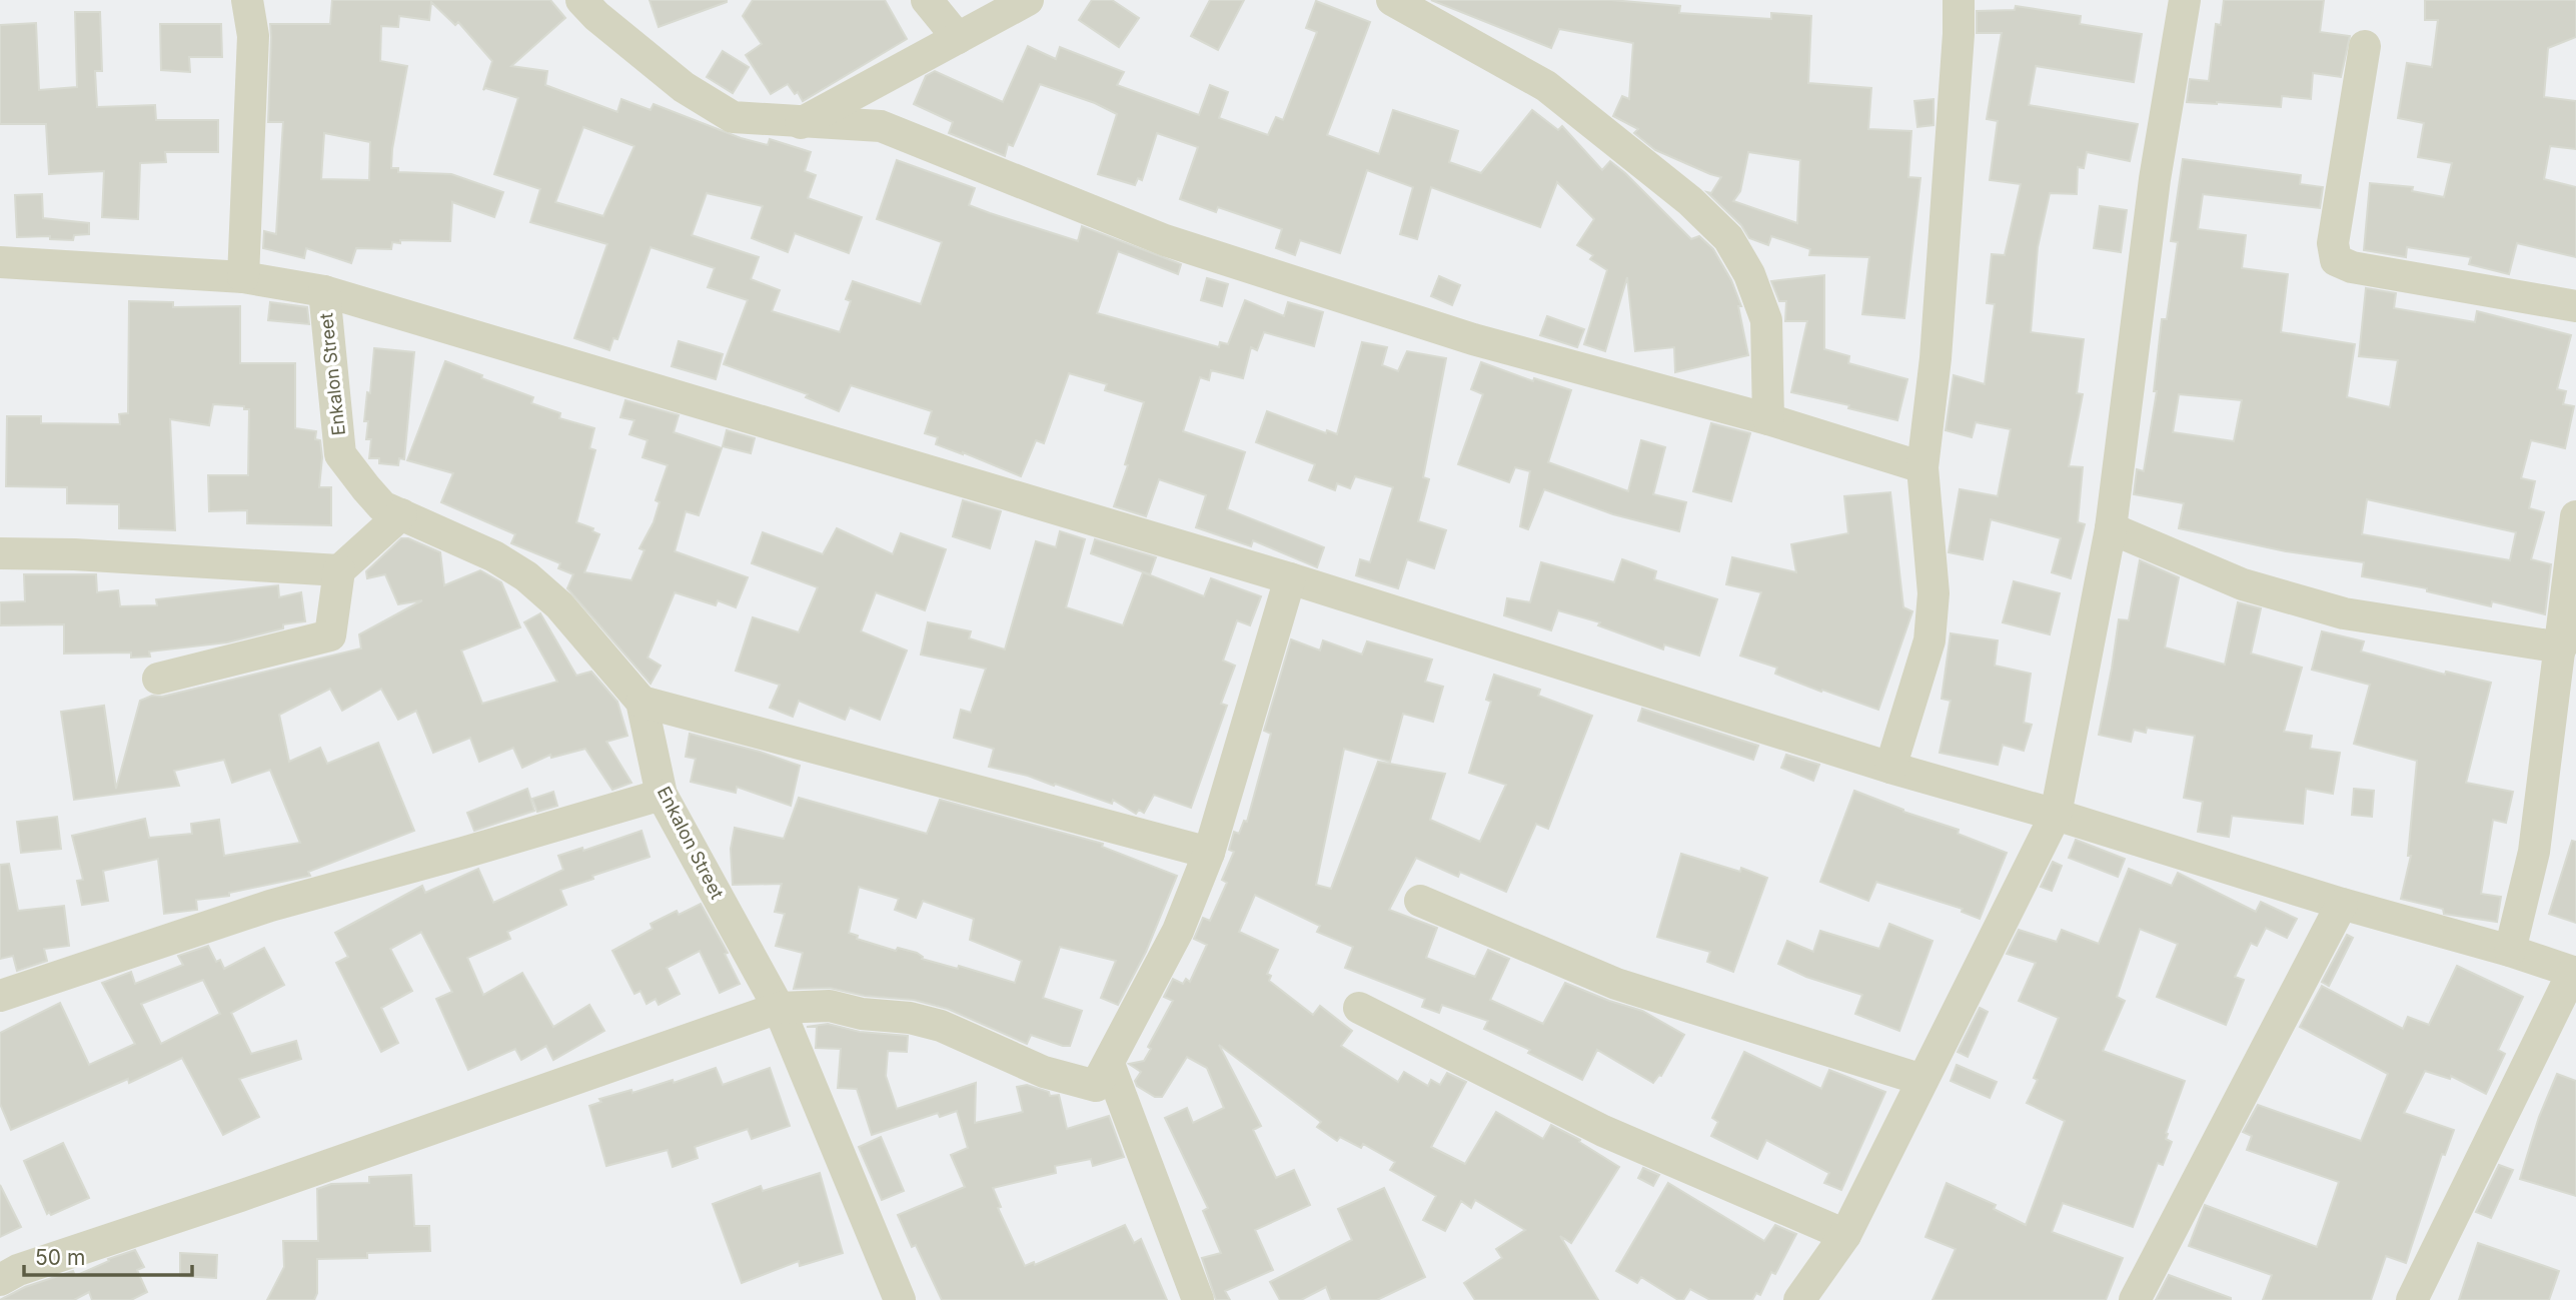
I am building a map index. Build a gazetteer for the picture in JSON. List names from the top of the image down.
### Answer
{
  "streets": {
    "street": ["Enkalon Street"]
  },
  "scale_bar": "50 m"
}
